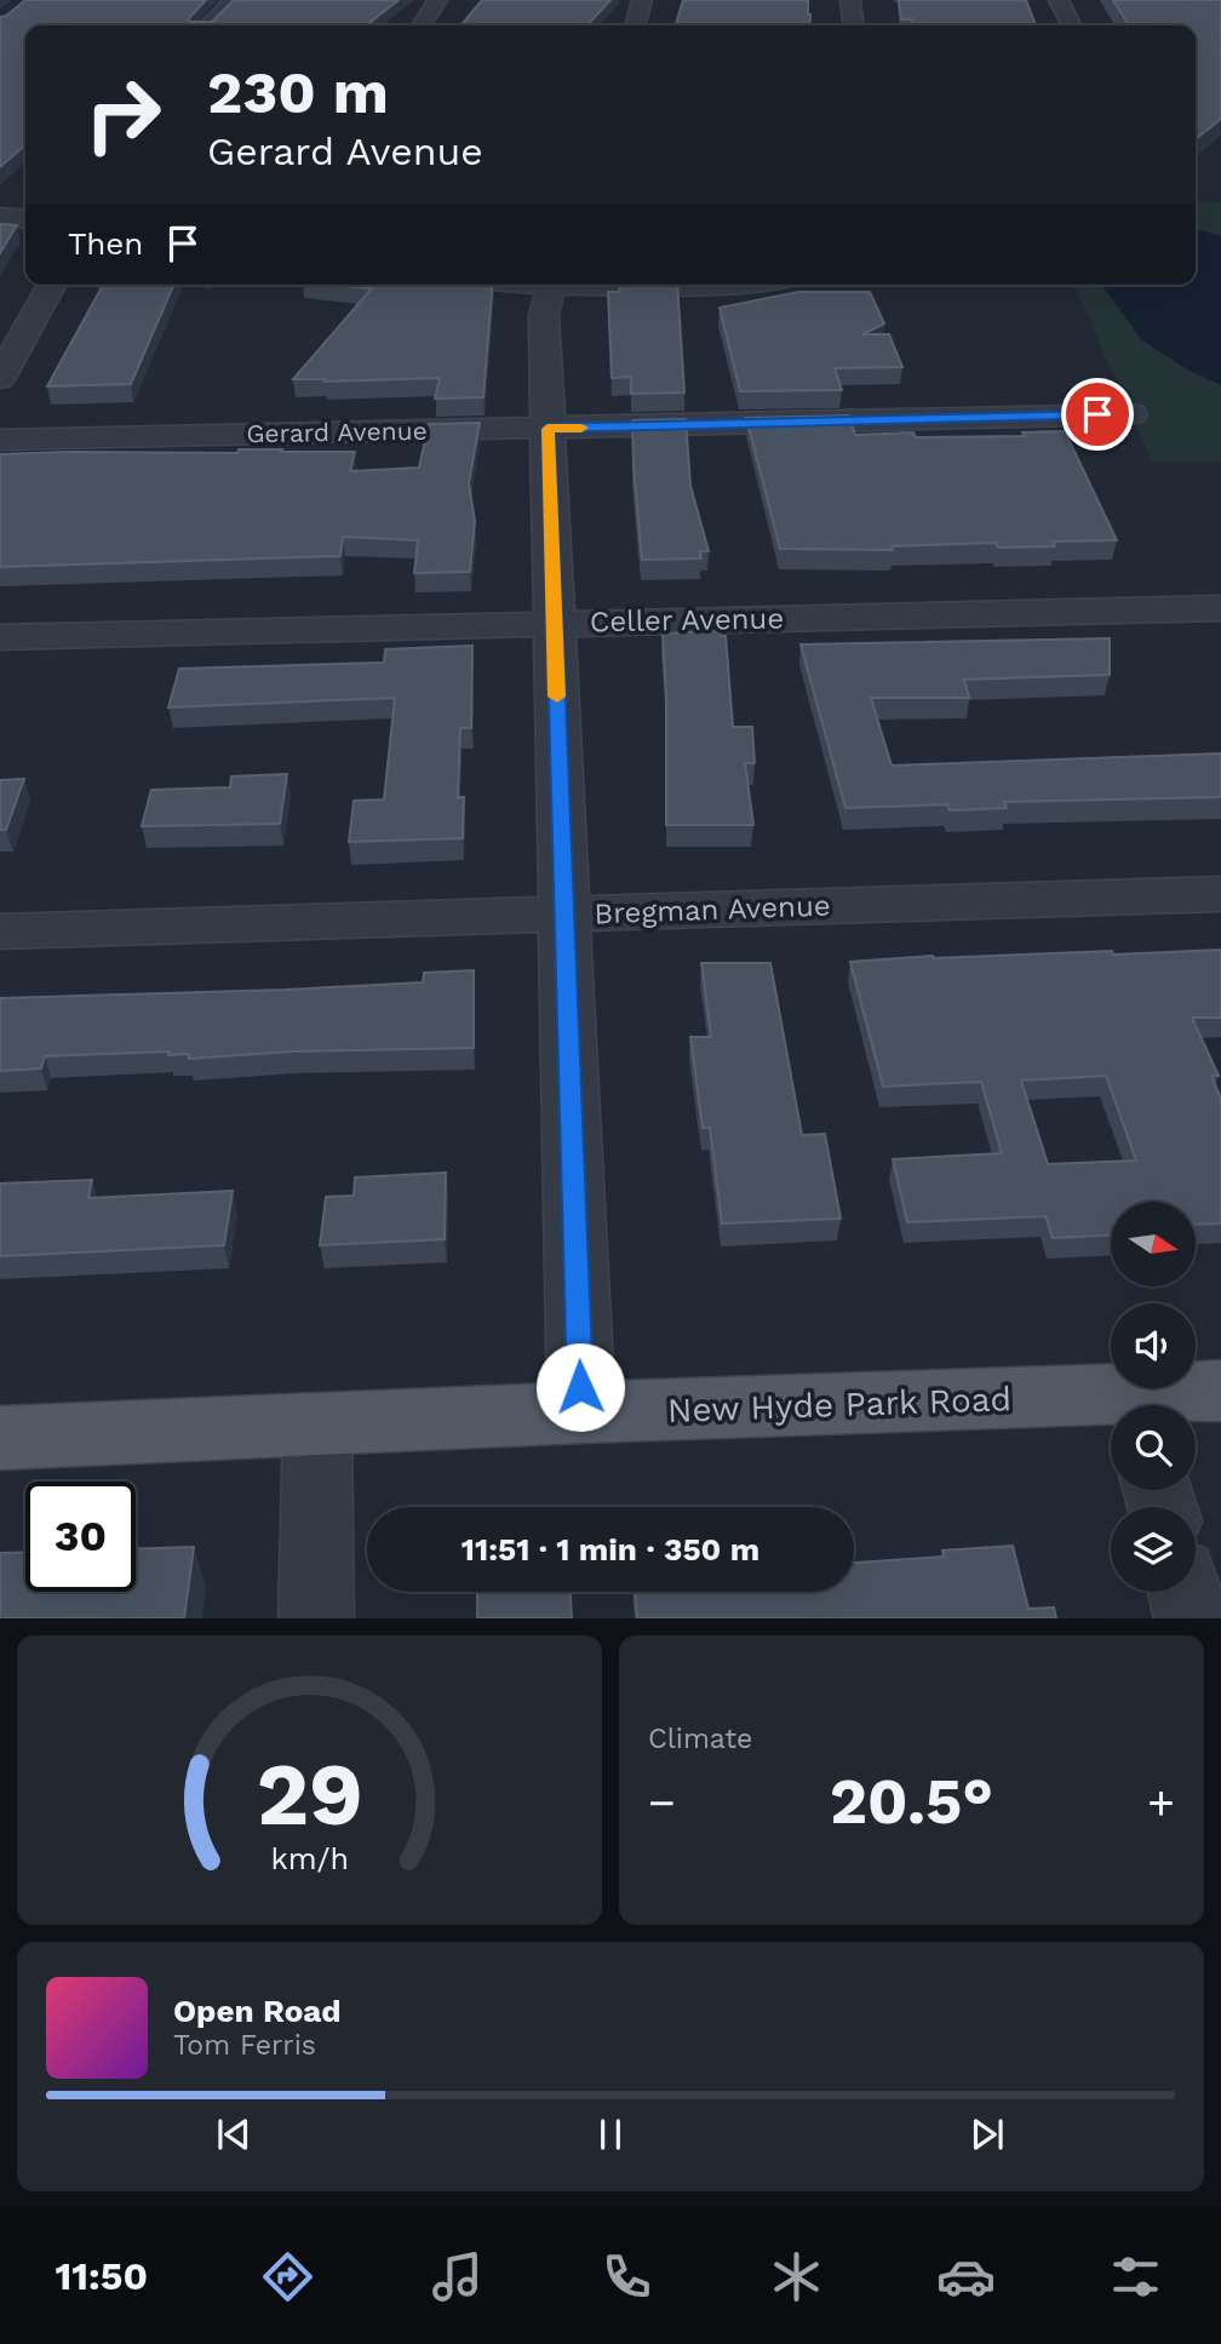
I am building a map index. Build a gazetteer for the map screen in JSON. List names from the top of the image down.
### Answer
{
  "streets": {
    "main road": ["New Hyde Park Road"],
    "street": ["Gerard Avenue", "Celler Avenue", "Bregman Avenue"]
  },
  "north": "right",
  "page": {
    "turn": ["230 m", "Gerard Avenue"],
    "then": "Then",
    "limit": "30",
    "trip": "11:51 · 1 min · 350 m",
    "tile": "Climate",
    "heat": ["−", "20.5°", "+"],
    "song": ["Open Road", "Tom Ferris"],
    "tabs": "11:50",
    "gauge": ["29", "km/h"]
  }
}
